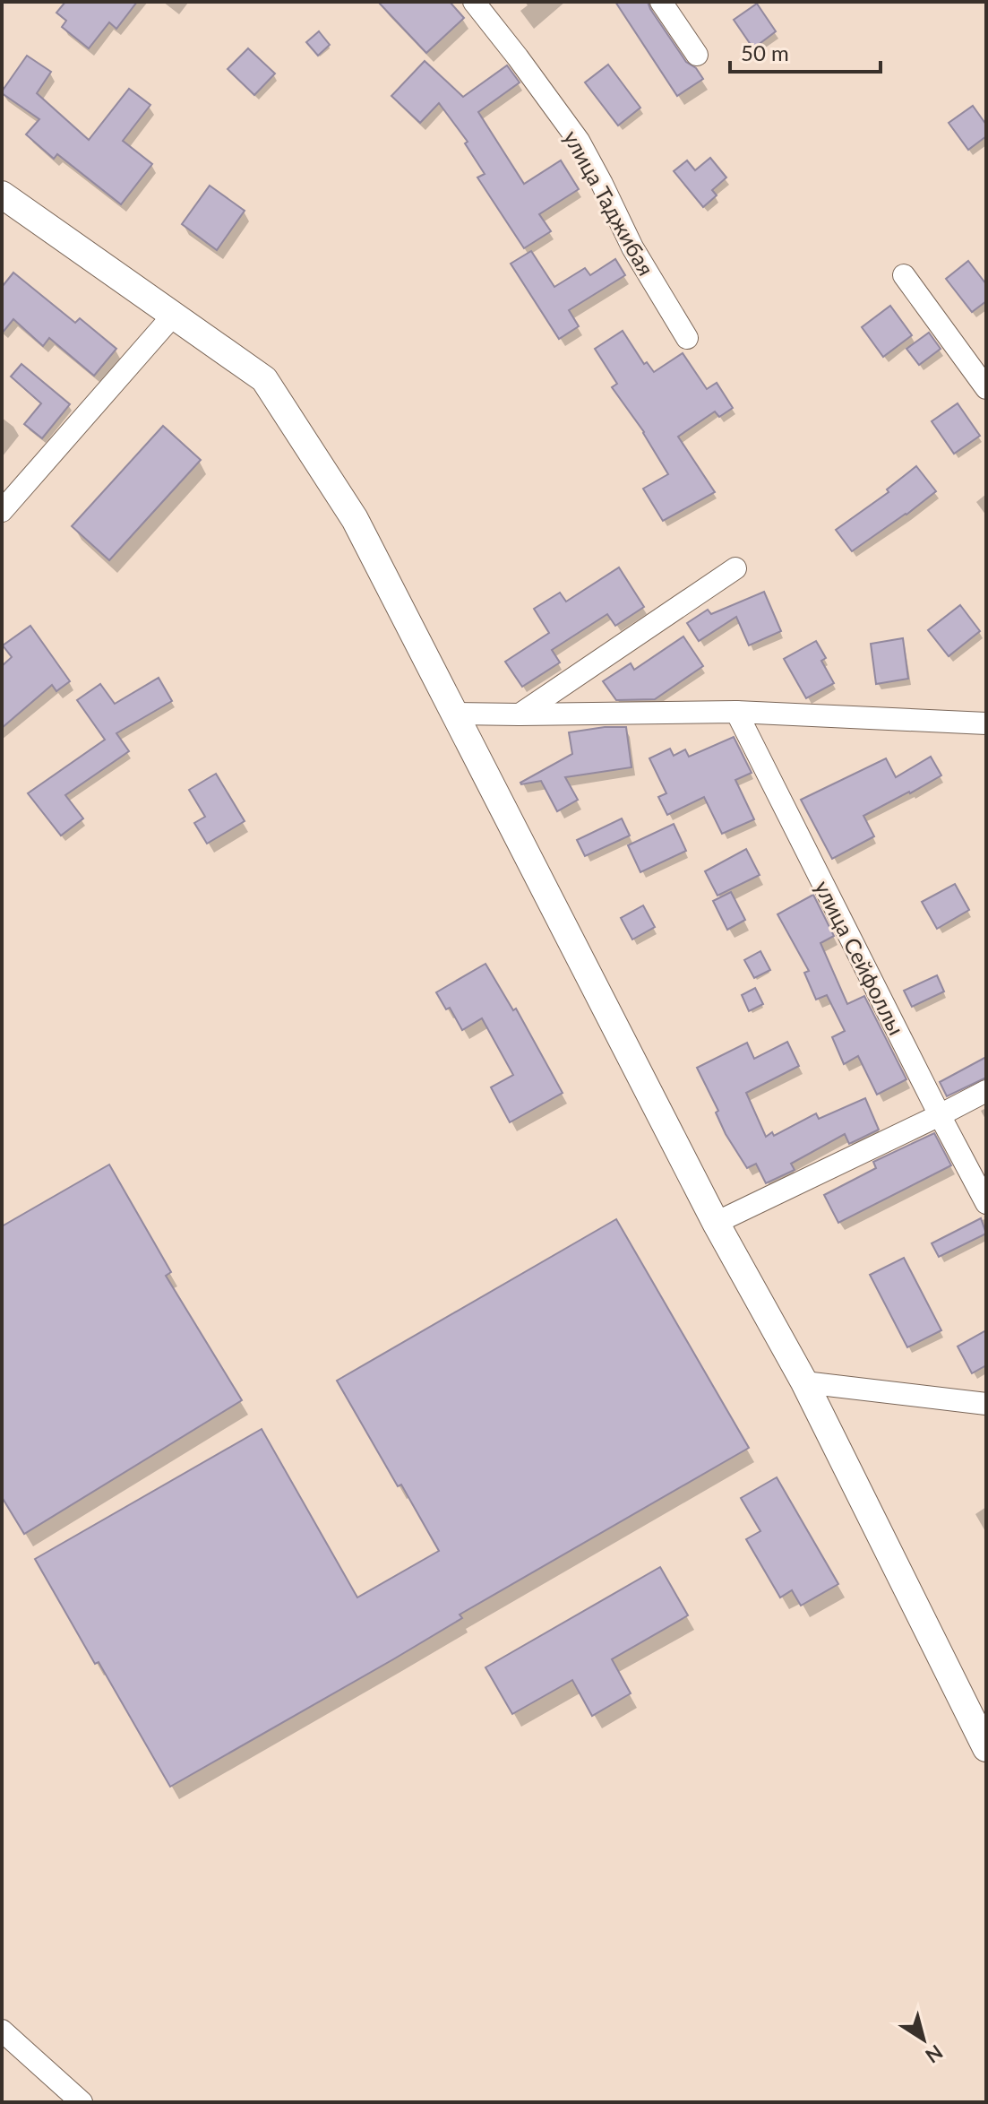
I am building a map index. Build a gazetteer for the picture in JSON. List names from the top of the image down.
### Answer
{
  "streets": {
    "street": ["улица Таджибая", "улица Сейфоллы"]
  },
  "scale_bar": "50 m",
  "north": "bottom right"
}
